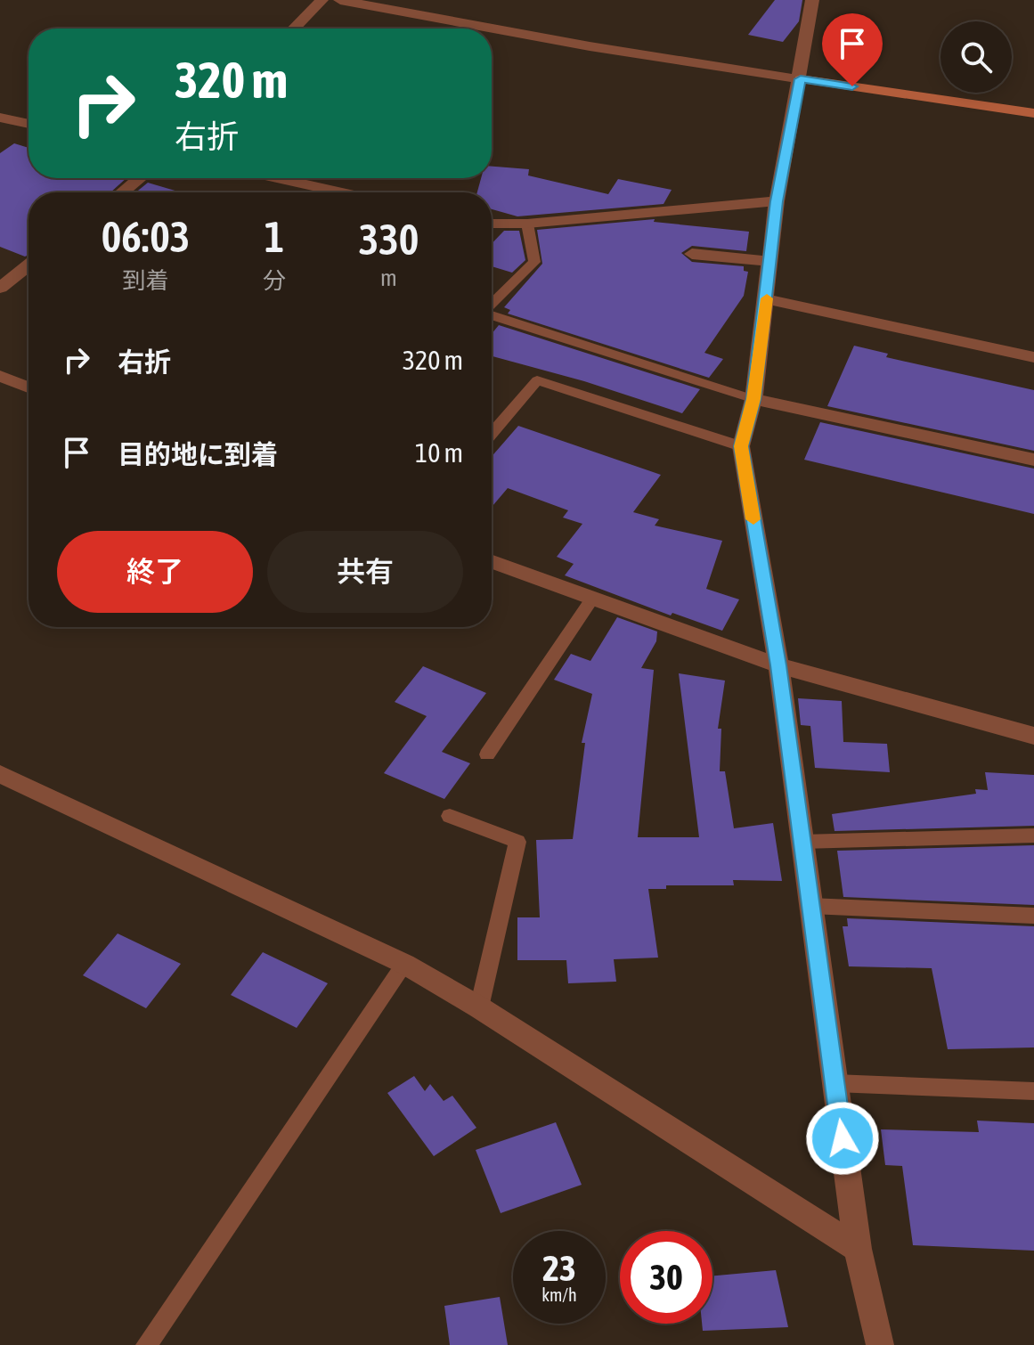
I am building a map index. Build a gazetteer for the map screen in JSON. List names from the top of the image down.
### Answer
{
  "page": {
    "turn": ["320 m", "右折"],
    "eta": [
      "06:03",
      "到着",
      "1",
      "分",
      "330",
      "m"
    ],
    "list": [
      {
        "name": "右折",
        "value": "320 m"
      },
      {
        "name": "目的地に到着",
        "value": "10 m"
      }
    ],
    "buttons": ["終了", "共有"],
    "speed": "23 km/h",
    "limit": "30"
  }
}
